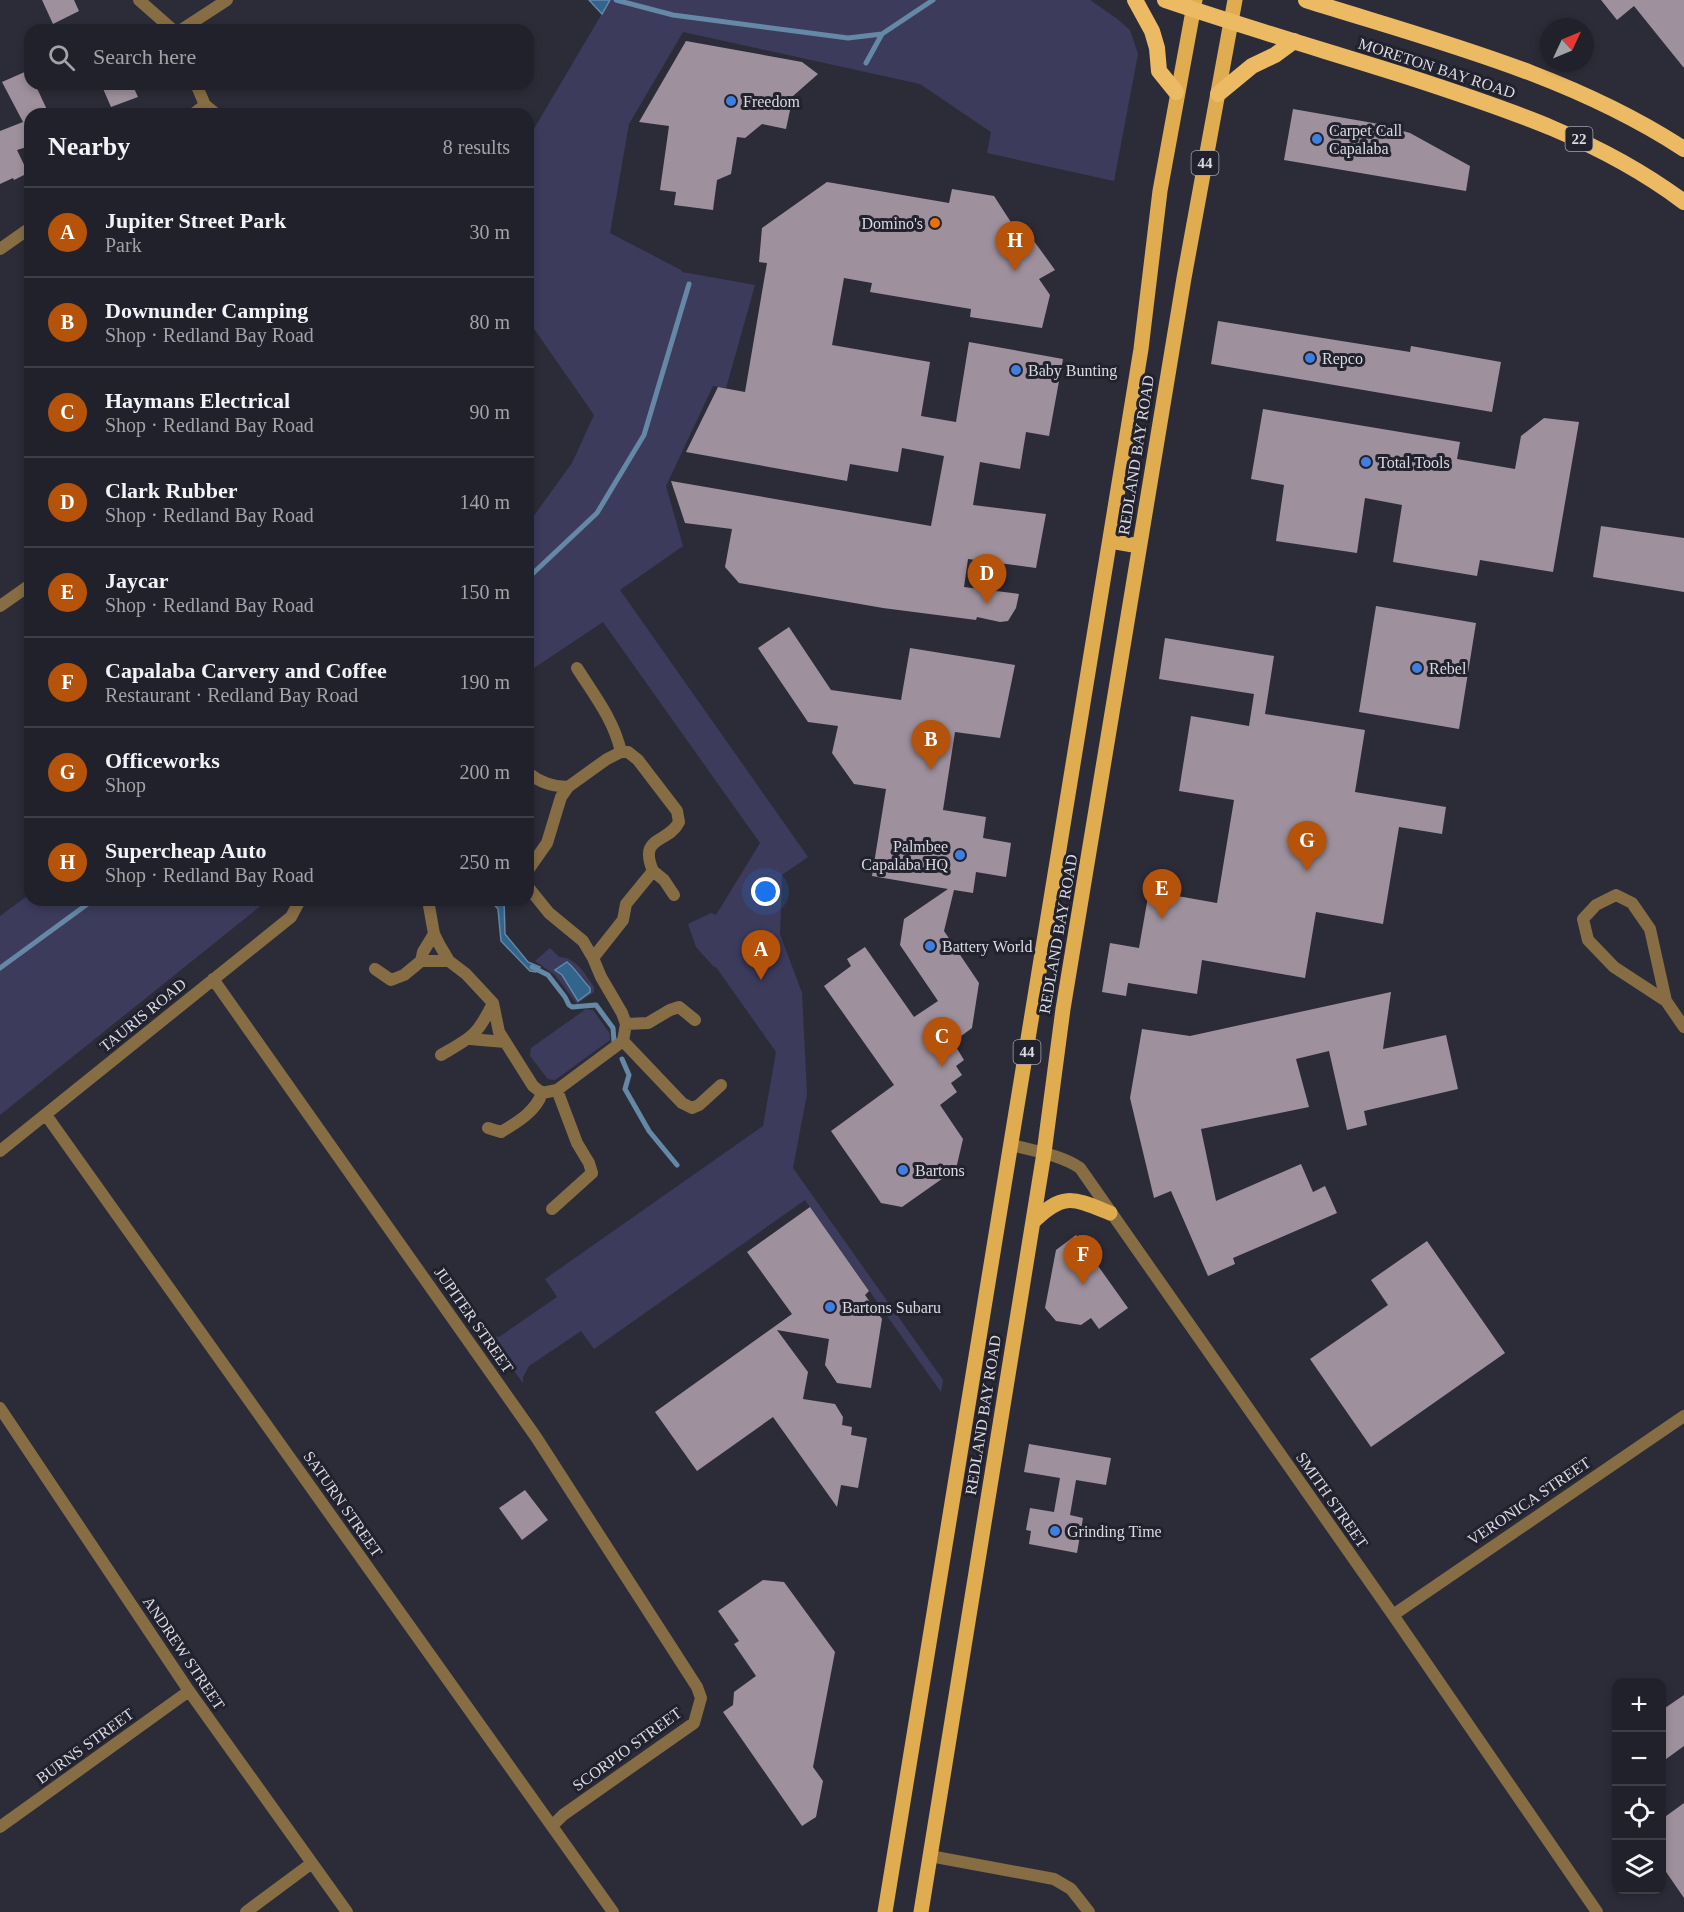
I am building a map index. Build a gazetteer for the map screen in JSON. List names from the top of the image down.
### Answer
{
  "streets": {
    "highway": ["MORETON BAY ROAD", "22"],
    "main road": ["44", "REDLAND BAY ROAD"],
    "street": [
      "TAURIS ROAD",
      "JUPITER STREET",
      "SMITH STREET",
      "VERONICA STREET",
      "SATURN STREET",
      "ANDREW STREET",
      "BURNS STREET",
      "SCORPIO STREET"
    ]
  },
  "crossings": [
    ["MORETON BAY ROAD", "REDLAND BAY ROAD"],
    ["REDLAND BAY ROAD", "SMITH STREET"],
    ["TAURIS ROAD", "JUPITER STREET"],
    ["TAURIS ROAD", "SATURN STREET"],
    ["JUPITER STREET", "SCORPIO STREET"],
    ["SMITH STREET", "VERONICA STREET"],
    ["SATURN STREET", "SCORPIO STREET"],
    ["ANDREW STREET", "BURNS STREET"]
  ],
  "places": [
    "Freedom",
    "Carpet Call Capalaba",
    "Domino's",
    "Repco",
    "Baby Bunting",
    "Total Tools",
    "Rebel",
    "Palmbee Capalaba HQ",
    "Battery World",
    "Bartons",
    "Bartons Subaru",
    "Grinding Time"
  ],
  "north": "top right",
  "page": {
    "search": "Search here",
    "heading": ["Nearby", "8 results"],
    "list": [
      {
        "mark": "A",
        "name": "Jupiter Street Park",
        "note": "Park",
        "value": "30 m"
      },
      {
        "mark": "B",
        "name": "Downunder Camping",
        "note": "Shop · Redland Bay Road",
        "value": "80 m"
      },
      {
        "mark": "C",
        "name": "Haymans Electrical",
        "note": "Shop · Redland Bay Road",
        "value": "90 m"
      },
      {
        "mark": "D",
        "name": "Clark Rubber",
        "note": "Shop · Redland Bay Road",
        "value": "140 m"
      },
      {
        "mark": "E",
        "name": "Jaycar",
        "note": "Shop · Redland Bay Road",
        "value": "150 m"
      },
      {
        "mark": "F",
        "name": "Capalaba Carvery and Coffee",
        "note": "Restaurant · Redland Bay Road",
        "value": "190 m"
      },
      {
        "mark": "G",
        "name": "Officeworks",
        "note": "Shop",
        "value": "200 m"
      },
      {
        "mark": "H",
        "name": "Supercheap Auto",
        "note": "Shop · Redland Bay Road",
        "value": "250 m"
      }
    ],
    "pins": [
      "H",
      "D",
      "B",
      "G",
      "E",
      "A",
      "C",
      "F"
    ],
    "map_buttons": ["+", "−"]
  }
}
